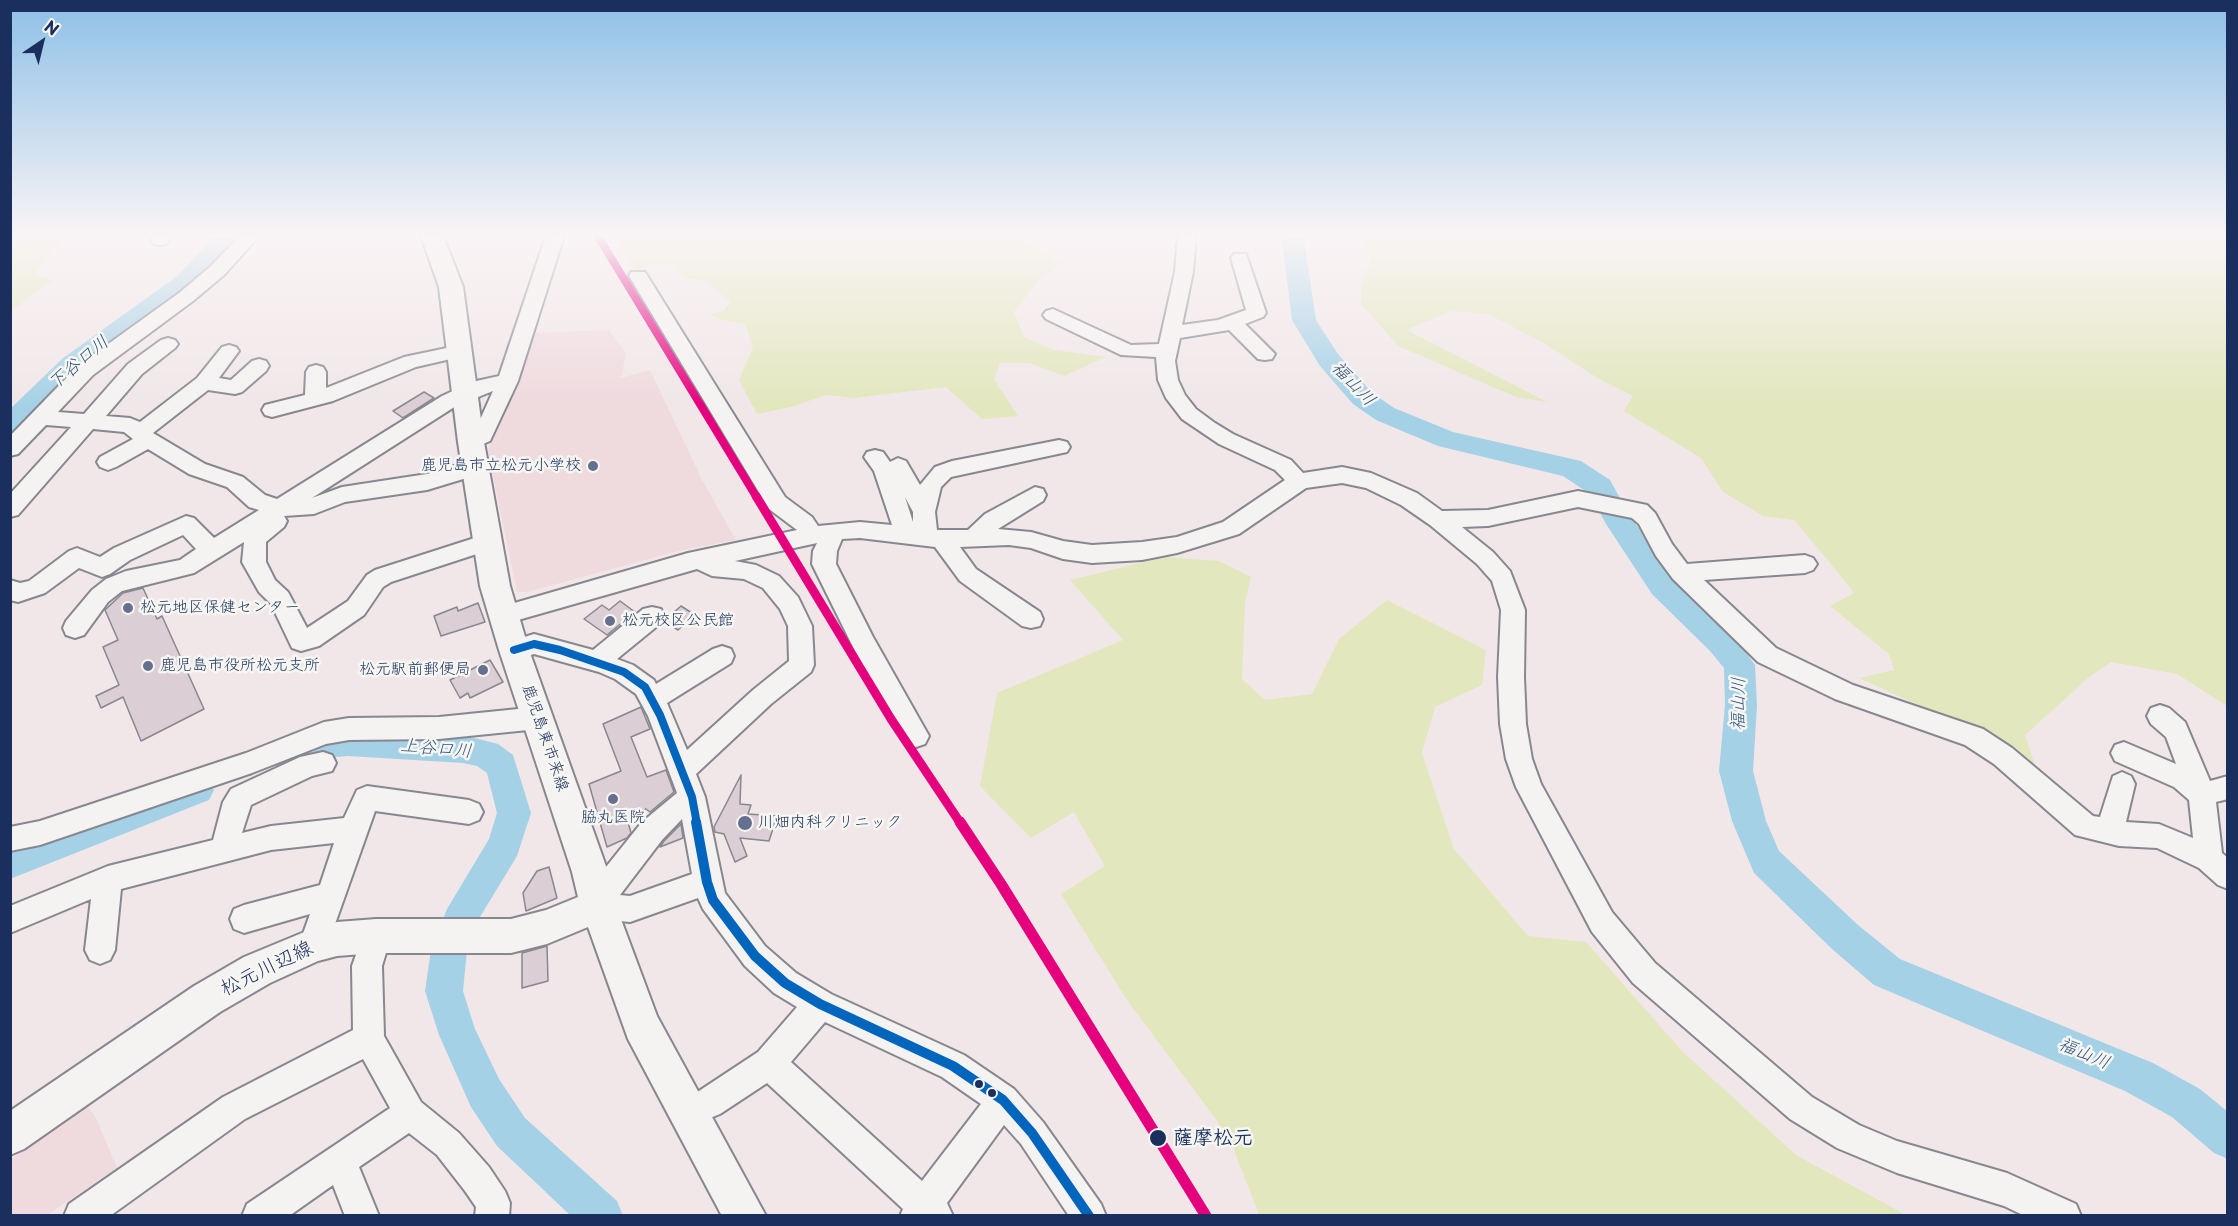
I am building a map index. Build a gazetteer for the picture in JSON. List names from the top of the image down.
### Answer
{
  "streets": {
    "main road": ["鹿児島東市来線", "松元川辺線"]
  },
  "crossings": [
    ["鹿児島東市来線", "松元川辺線"]
  ],
  "water": ["下谷口川", "福山川", "上谷口川"],
  "places": [
    "鹿児島市立松元小学校",
    "松元地区保健センター",
    "松元校区公民館",
    "鹿児島市役所松元支所",
    "松元駅前郵便局",
    "脇丸医院",
    "川畑内科クリニック",
    "薩摩松元"
  ],
  "north": "top right"
}
